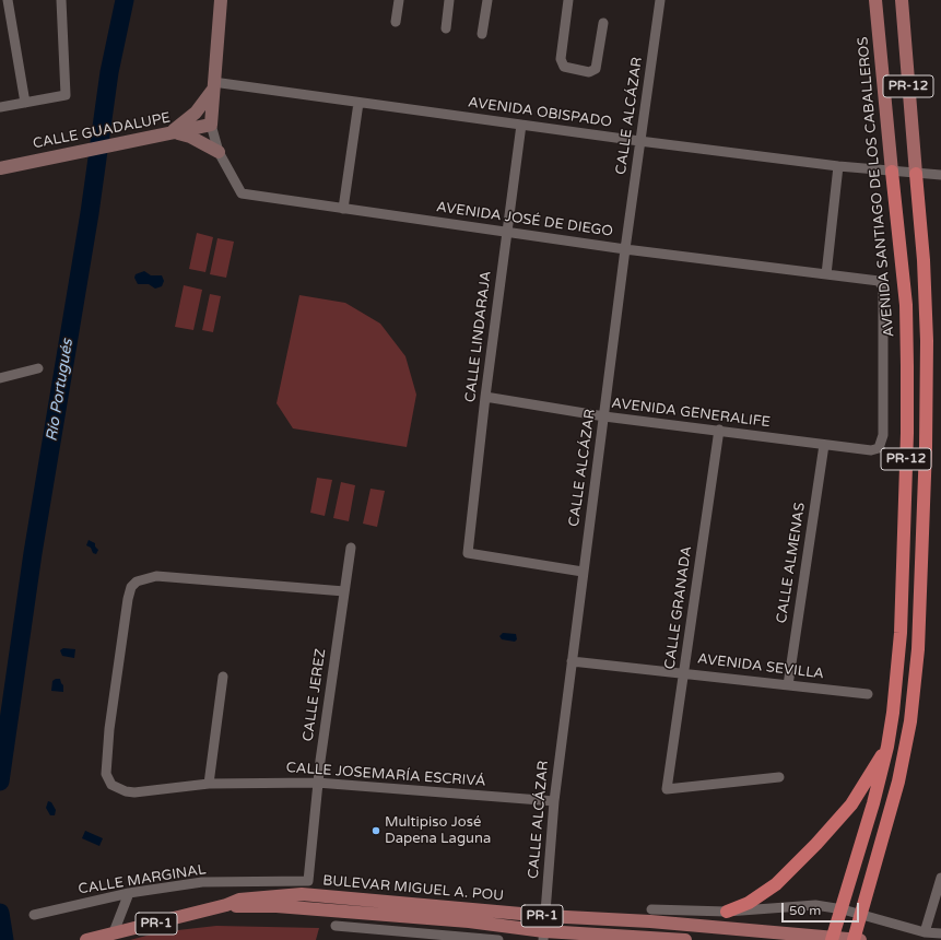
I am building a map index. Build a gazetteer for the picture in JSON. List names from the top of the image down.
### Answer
{
  "streets": {
    "highway": ["PR-12", "AVENIDA SANTIAGO DE LOS CABALLEROS"],
    "main road": ["BULEVAR MIGUEL A. POU", "PR-1"],
    "street": [
      "AVENIDA OBISPADO",
      "CALLE ALCÁZAR",
      "CALLE GUADALUPE",
      "AVENIDA JOSÉ DE DIEGO",
      "CALLE LINDARAJA",
      "AVENIDA GENERALIFE",
      "CALLE ALMENAS",
      "CALLE GRANADA",
      "AVENIDA SEVILLA",
      "CALLE JEREZ",
      "CALLE JOSEMARÍA ESCRIVÁ",
      "CALLE MARGINAL"
    ]
  },
  "crossings": [
    ["PR-12", "AVENIDA OBISPADO"],
    ["AVENIDA OBISPADO", "CALLE ALCÁZAR"],
    ["AVENIDA OBISPADO", "AVENIDA SANTIAGO DE LOS CABALLEROS"],
    ["AVENIDA OBISPADO", "CALLE LINDARAJA"],
    ["CALLE ALCÁZAR", "AVENIDA JOSÉ DE DIEGO"],
    ["CALLE ALCÁZAR", "CALLE LINDARAJA"],
    ["CALLE ALCÁZAR", "AVENIDA GENERALIFE"],
    ["CALLE ALCÁZAR", "AVENIDA SEVILLA"],
    ["CALLE ALCÁZAR", "CALLE JOSEMARÍA ESCRIVÁ"],
    ["CALLE ALCÁZAR", "BULEVAR MIGUEL A. POU"],
    ["CALLE GUADALUPE", "AVENIDA JOSÉ DE DIEGO"],
    ["AVENIDA JOSÉ DE DIEGO", "CALLE LINDARAJA"],
    ["AVENIDA JOSÉ DE DIEGO", "AVENIDA GENERALIFE"],
    ["CALLE LINDARAJA", "AVENIDA GENERALIFE"],
    ["AVENIDA GENERALIFE", "CALLE ALMENAS"],
    ["AVENIDA GENERALIFE", "CALLE GRANADA"],
    ["CALLE ALMENAS", "AVENIDA SEVILLA"],
    ["CALLE GRANADA", "AVENIDA SEVILLA"],
    ["CALLE JEREZ", "CALLE JOSEMARÍA ESCRIVÁ"],
    ["CALLE JEREZ", "CALLE MARGINAL"]
  ],
  "water": ["Río Portugués"],
  "places": ["Multipiso José Dapena Laguna"],
  "scale_bar": "50 m"
}
